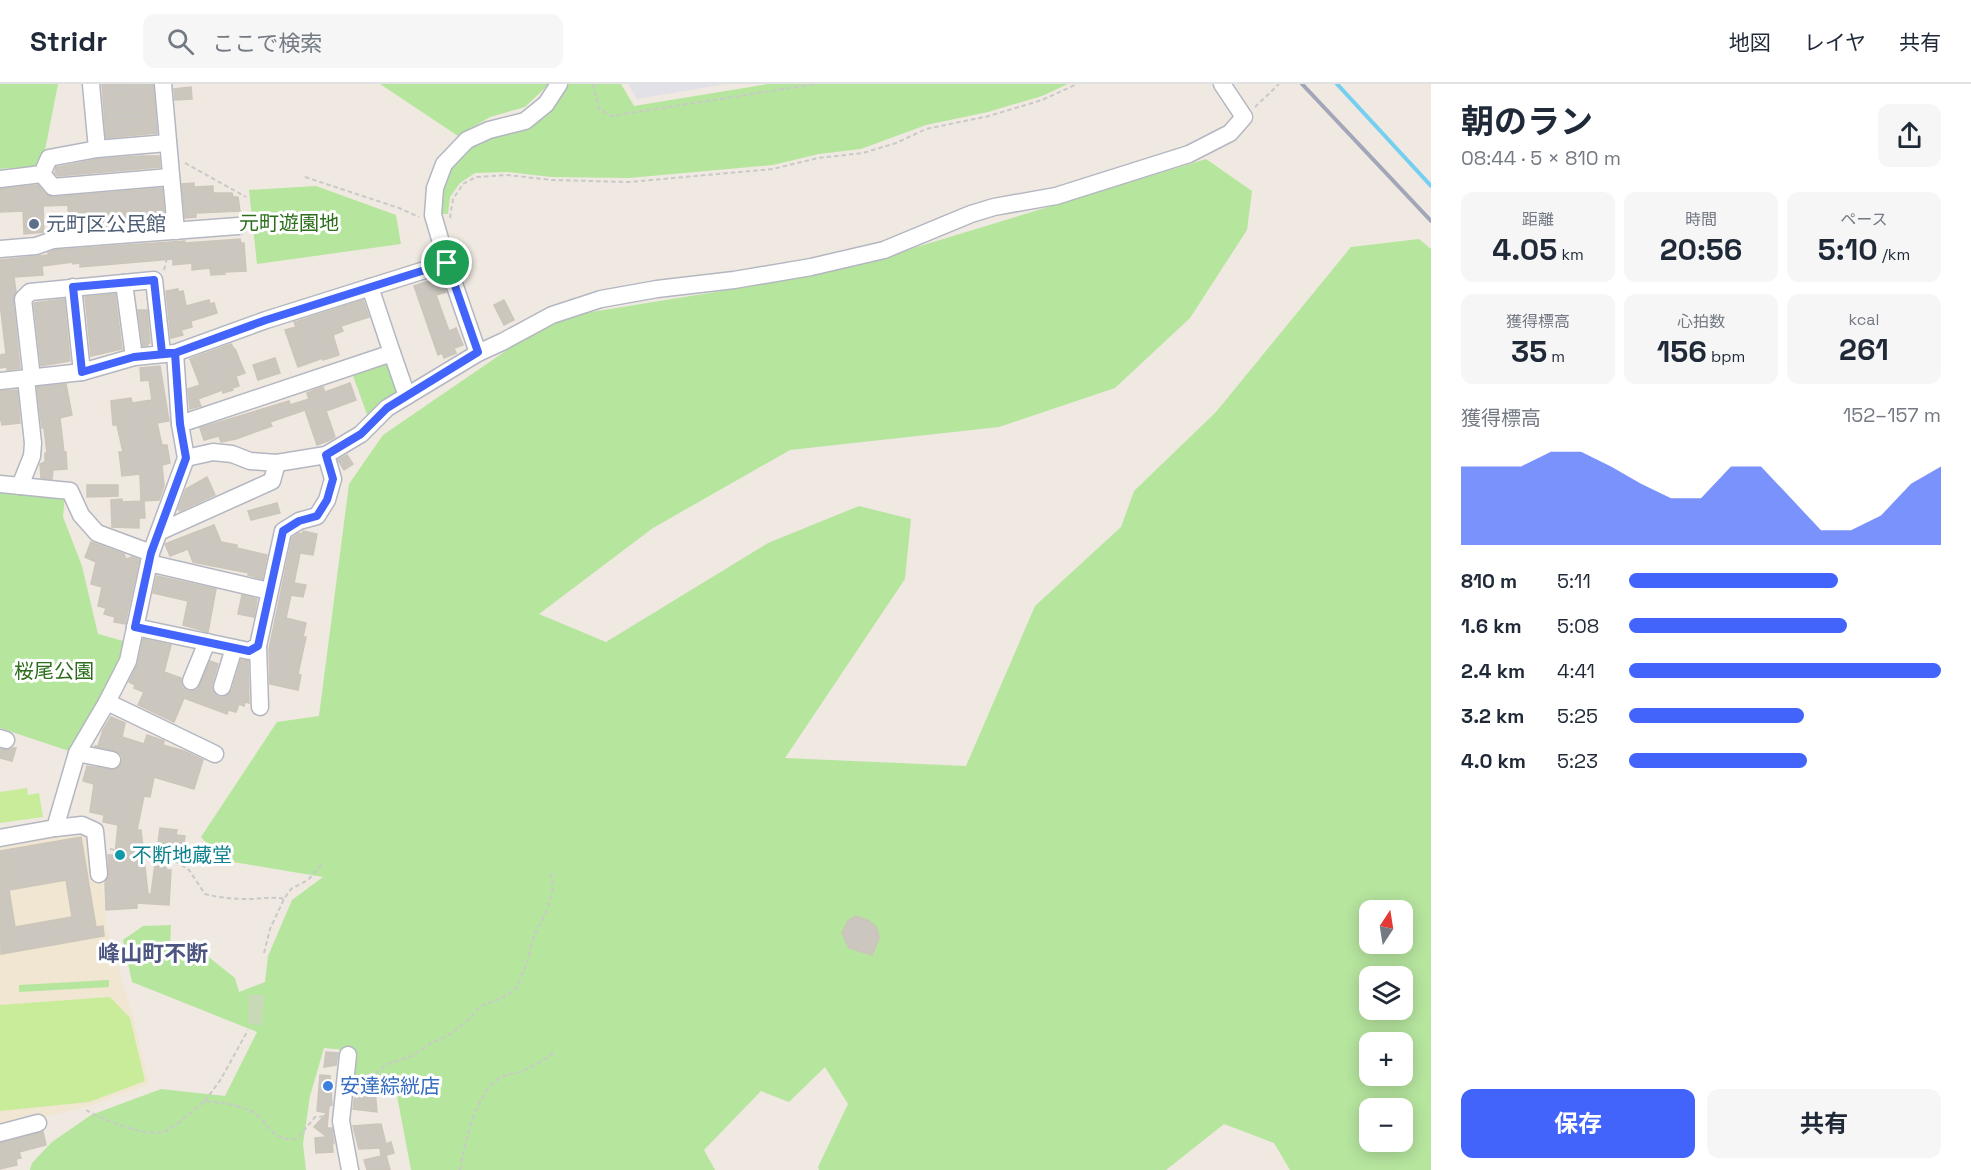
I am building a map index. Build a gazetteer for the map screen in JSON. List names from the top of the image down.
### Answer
{
  "districts": ["峰山町不断"],
  "parks": ["元町遊園地", "桜尾公園"],
  "places": ["元町区公民館", "不断地蔵堂", "安達綜絖店"],
  "north": "top",
  "page": {
    "header": "Stridr",
    "search": "ここで検索",
    "nav": ["地図", "レイヤ", "共有"],
    "heading": ["朝のラン", "08:44 · 5 × 810 m"],
    "stats": [
      ["距離", "4.05 km"],
      ["時間", "20:56"],
      ["ペース", "5:10 /km"],
      ["獲得標高", "35 m"],
      ["心拍数", "156 bpm"],
      ["kcal", "261"]
    ],
    "chart": ["獲得標高", "152–157 m"],
    "list": [
      {
        "name": "810 m",
        "note": "5:11"
      },
      {
        "name": "1.6 km",
        "note": "5:08"
      },
      {
        "name": "2.4 km",
        "note": "4:41"
      },
      {
        "name": "3.2 km",
        "note": "5:25"
      },
      {
        "name": "4.0 km",
        "note": "5:23"
      }
    ],
    "map_buttons": ["+", "−"],
    "buttons": ["保存", "共有"]
  }
}
